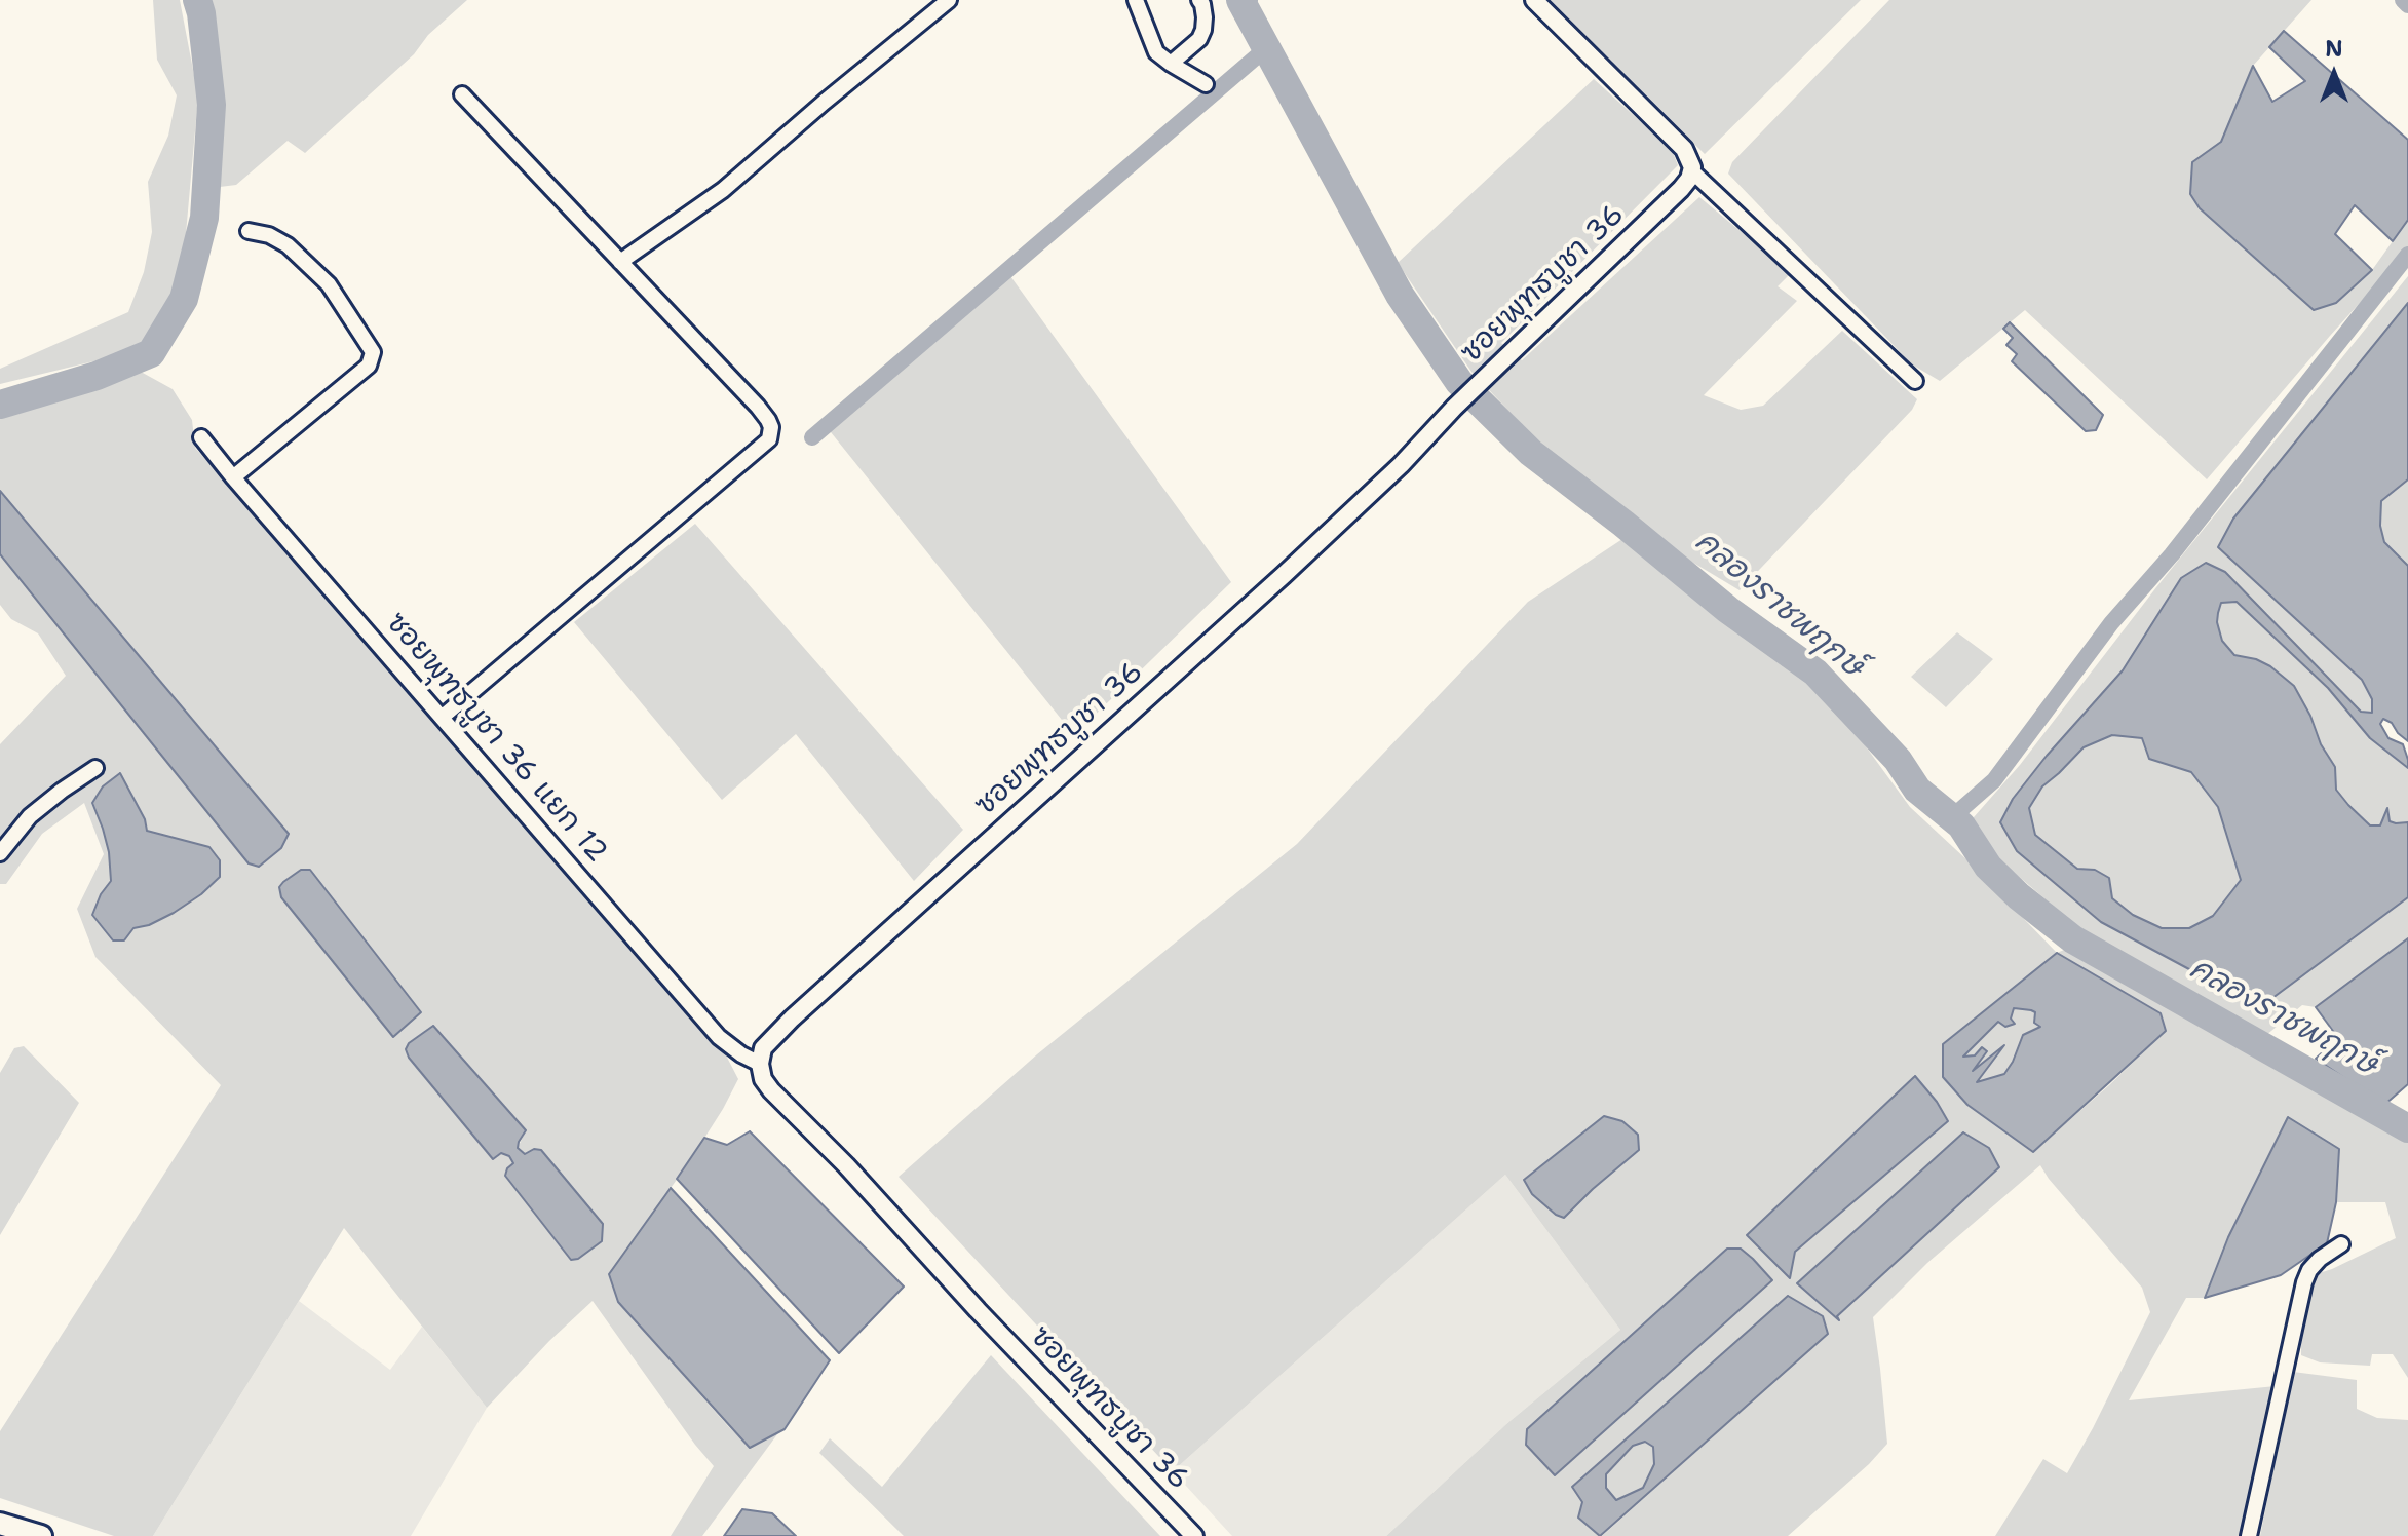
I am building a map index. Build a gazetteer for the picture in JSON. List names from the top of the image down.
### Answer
{
  "streets": {
    "street": ["ซอยพุทธบูชา 36", "ซอยพุทธบูชา 36 แยก 12"]
  },
  "crossings": [
    ["ซอยพุทธบูชา 36", "ซอยพุทธบูชา 36 แยก 12"]
  ],
  "water": ["คลองราชพฤกษ์"],
  "north": "top"
}
